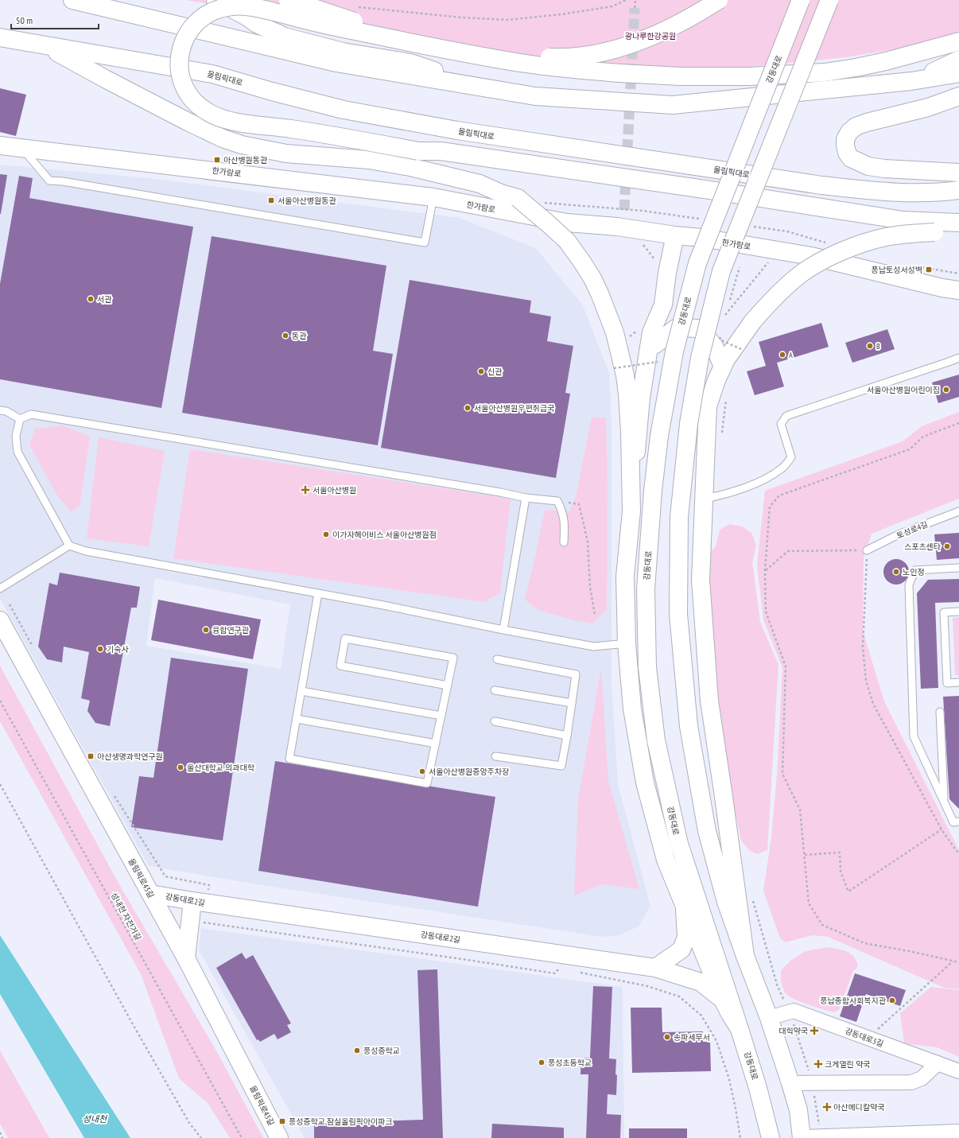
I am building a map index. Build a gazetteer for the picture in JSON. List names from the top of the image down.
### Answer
{
  "streets": {
    "main road": [
      "강동대로",
      "올림픽대로",
      "한가람로",
      "올림픽로43길",
      "강동대로2길"
    ],
    "street": ["강동대로3길"],
    "lane": ["토성로4길"],
    "path": ["성내천 자전거길"]
  },
  "crossings": [
    ["올림픽로43길", "강동대로2길"]
  ],
  "water": ["성내천"],
  "parks": ["광나루한강공원"],
  "places": {
    "transit": [
      "아산병원동관",
      "서울아산병원동관",
      "풍납토성서성벽",
      "아산생명과학연구원",
      "풍성중학교.잠실올림픽아이파크"
    ],
    "other": [
      "서관",
      "동관",
      "B",
      "A",
      "신관",
      "서울아산병원어린이집",
      "서울아산병원우편취급국",
      "이가자헤어비스 서울아산병원점",
      "스포츠센타",
      "노인정",
      "융합연구관",
      "기숙사",
      "울산대학교 의과대학",
      "서울아산병원중앙주차장",
      "풍납종합사회복지관",
      "송파세무서",
      "풍성중학교",
      "풍성초등학교"
    ],
    "health": [
      "서울아산병원",
      "대힉약국",
      "크게열린 약국",
      "아산메디칼약국"
    ]
  },
  "scale_bar": "50 m"
}
